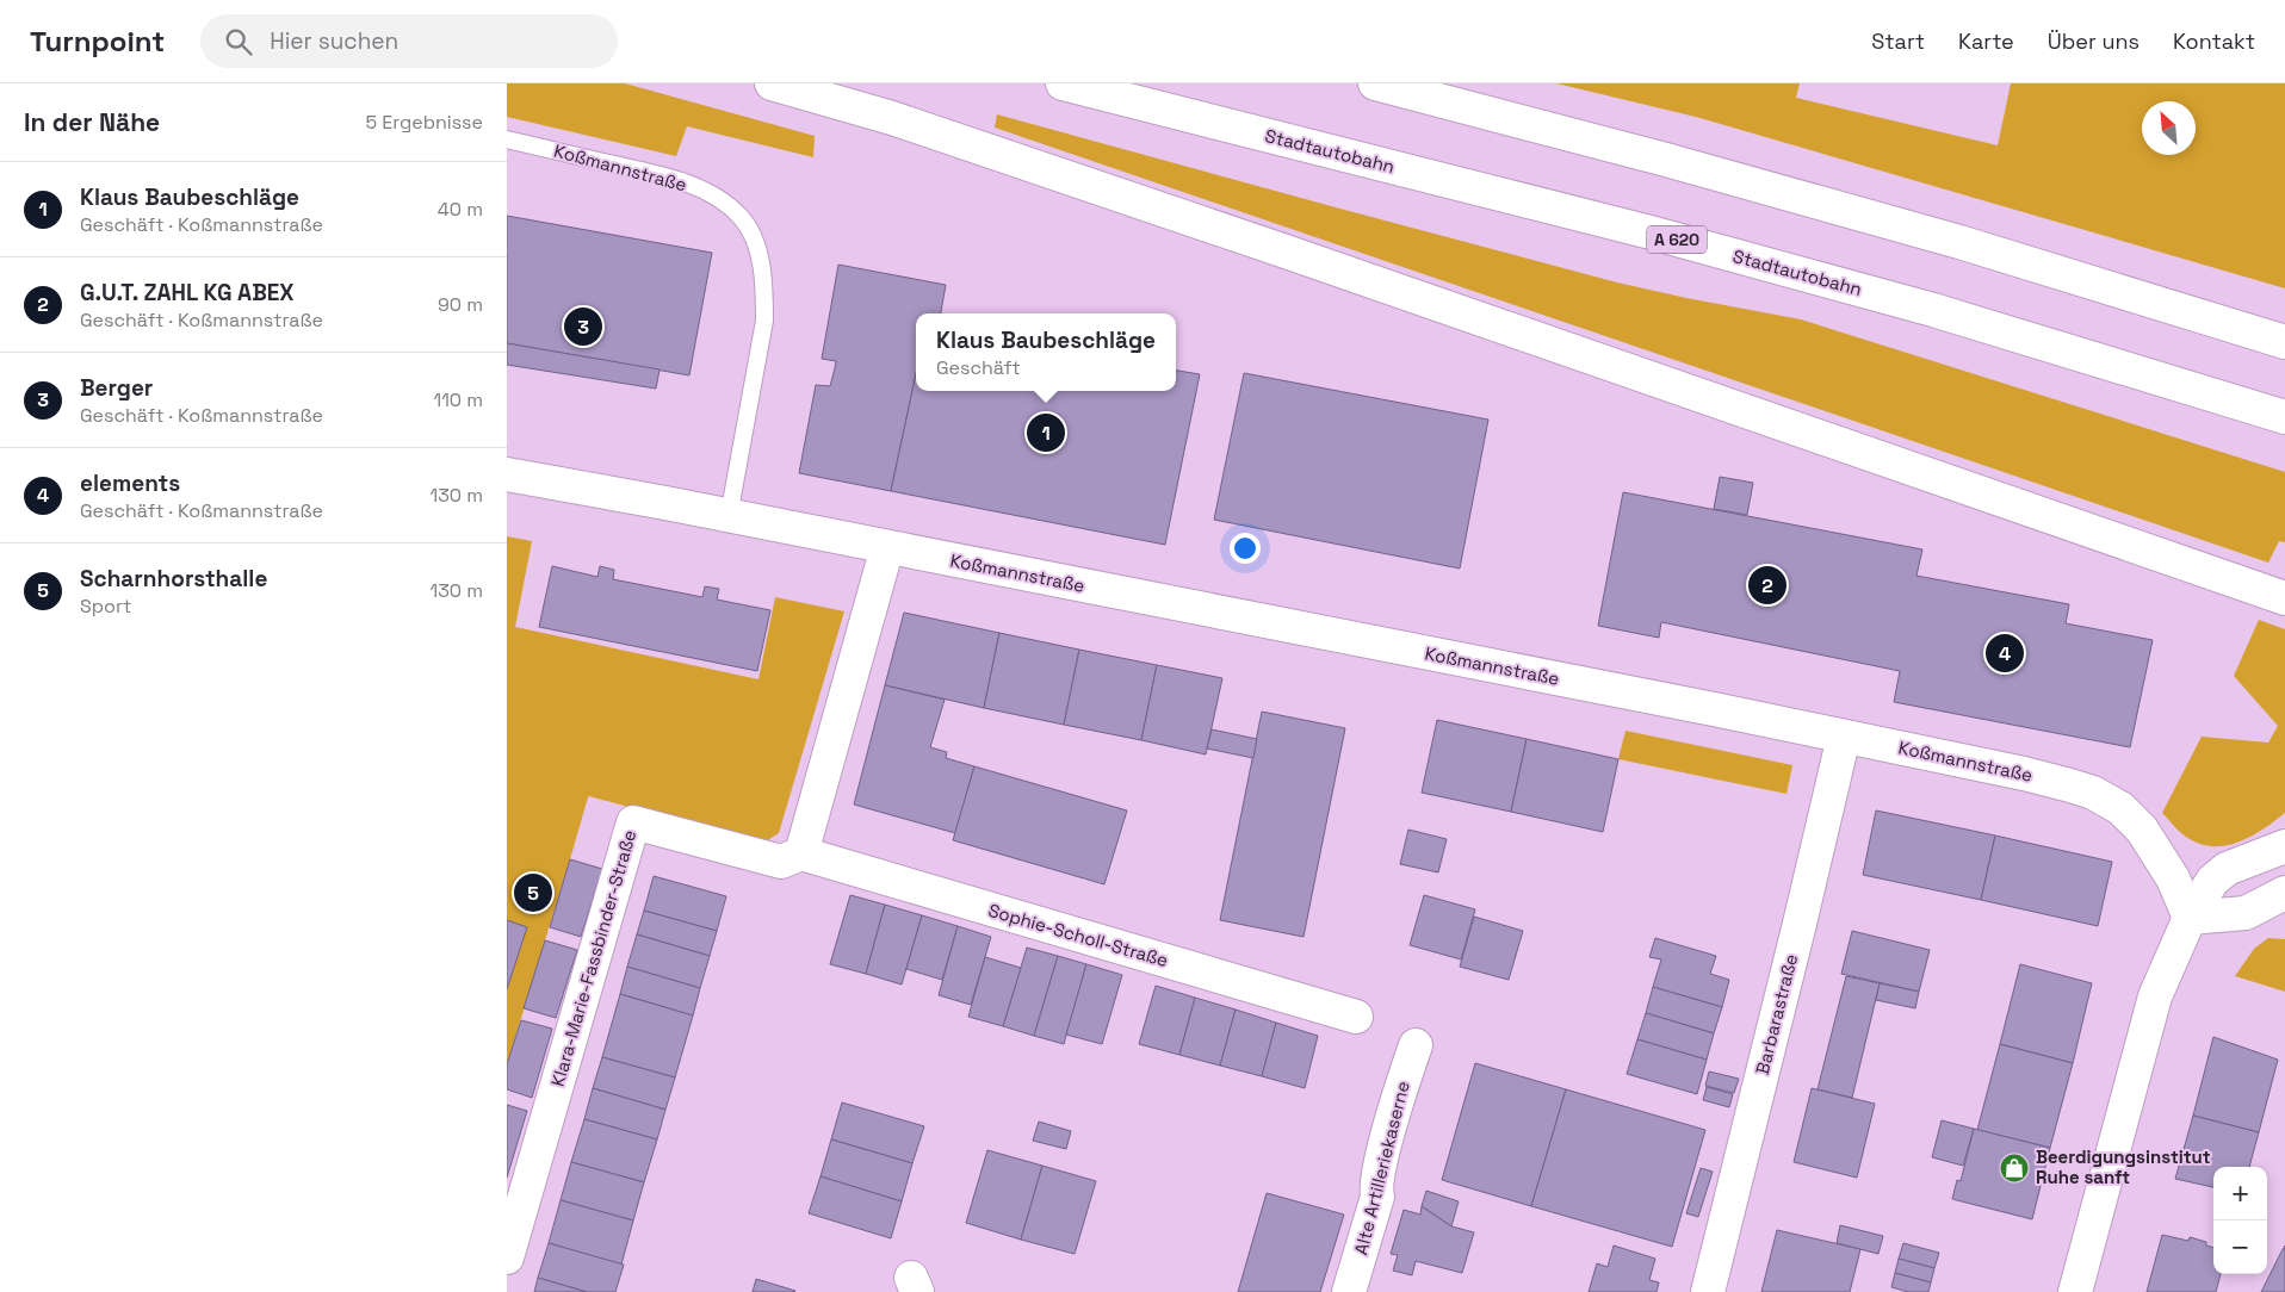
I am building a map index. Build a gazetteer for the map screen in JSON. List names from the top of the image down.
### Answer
{
  "streets": {
    "main road": [
      "Stadtautobahn",
      "Koßmannstraße",
      "A 620",
      "Sophie-Scholl-Straße",
      "Klara-Marie-Fassbinder-Straße",
      "Barbarastraße",
      "Alte Artilleriekaserne"
    ]
  },
  "crossings": [
    ["Koßmannstraße", "Barbarastraße"],
    ["Sophie-Scholl-Straße", "Klara-Marie-Fassbinder-Straße"]
  ],
  "places": {
    "shop": ["Beerdigungsinstitut Ruhe sanft"]
  },
  "north": "top left",
  "page": {
    "header": "Turnpoint",
    "search": "Hier suchen",
    "nav": [
      "Start",
      "Karte",
      "Über uns",
      "Kontakt"
    ],
    "heading": ["In der Nähe", "5 Ergebnisse"],
    "list": [
      {
        "mark": "1",
        "name": "Klaus Baubeschläge",
        "note": "Geschäft · Koßmannstraße",
        "value": "40 m"
      },
      {
        "mark": "2",
        "name": "G.U.T. ZAHL KG ABEX",
        "note": "Geschäft · Koßmannstraße",
        "value": "90 m"
      },
      {
        "mark": "3",
        "name": "Berger",
        "note": "Geschäft · Koßmannstraße",
        "value": "110 m"
      },
      {
        "mark": "4",
        "name": "elements",
        "note": "Geschäft · Koßmannstraße",
        "value": "130 m"
      },
      {
        "mark": "5",
        "name": "Scharnhorsthalle",
        "note": "Sport",
        "value": "130 m"
      }
    ],
    "pins": [
      "3",
      "1",
      "2",
      "4",
      "5"
    ],
    "popup": ["Klaus Baubeschläge", "Geschäft"],
    "map_buttons": ["+", "−"]
  }
}
